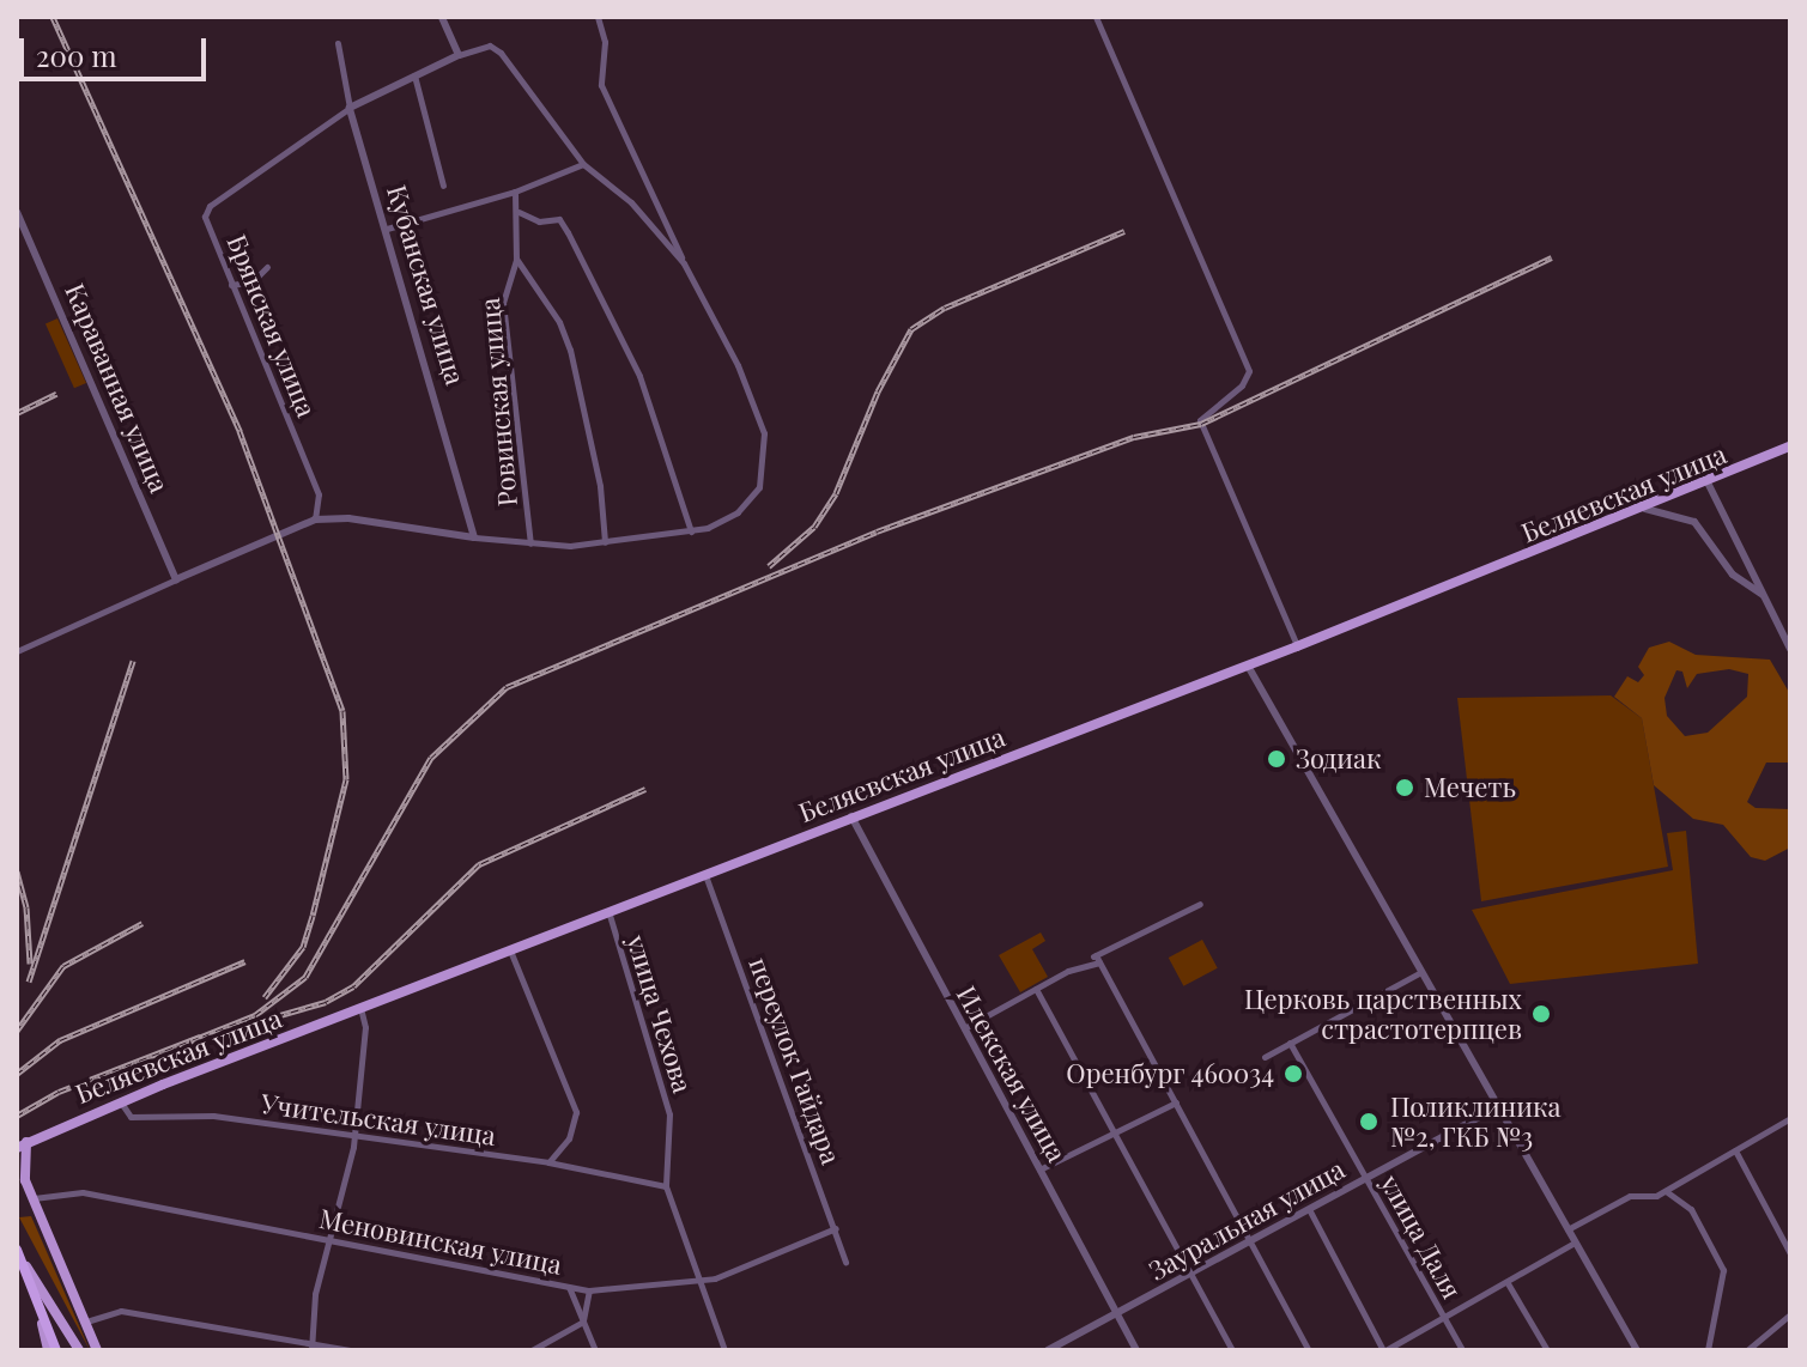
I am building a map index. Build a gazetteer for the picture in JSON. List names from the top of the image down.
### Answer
{
  "streets": {
    "main road": ["Беляевская улица"],
    "street": [
      "Кубанская улица",
      "Брянская улица",
      "Караванная улица",
      "Ровинская улица",
      "улица Чехова",
      "переулок Гайдара",
      "Илекская улица",
      "Учительская улица",
      "Зауральная улица",
      "улица Даля",
      "Меновинская улица"
    ]
  },
  "crossings": [
    ["Кубанская улица", "Брянская улица"],
    ["Беляевская улица", "улица Чехова"],
    ["Беляевская улица", "переулок Гайдара"],
    ["Беляевская улица", "Илекская улица"],
    ["Беляевская улица", "Учительская улица"],
    ["улица Чехова", "Учительская улица"],
    ["улица Чехова", "Меновинская улица"],
    ["переулок Гайдара", "Меновинская улица"],
    ["Илекская улица", "Зауральная улица"],
    ["Зауральная улица", "улица Даля"]
  ],
  "places": [
    "Зодиак",
    "Мечеть",
    "Церковь царственных страстотерпцев",
    "Оренбург 460034",
    "Поликлиника №2, ГКБ №3"
  ],
  "scale_bar": "200 m"
}
